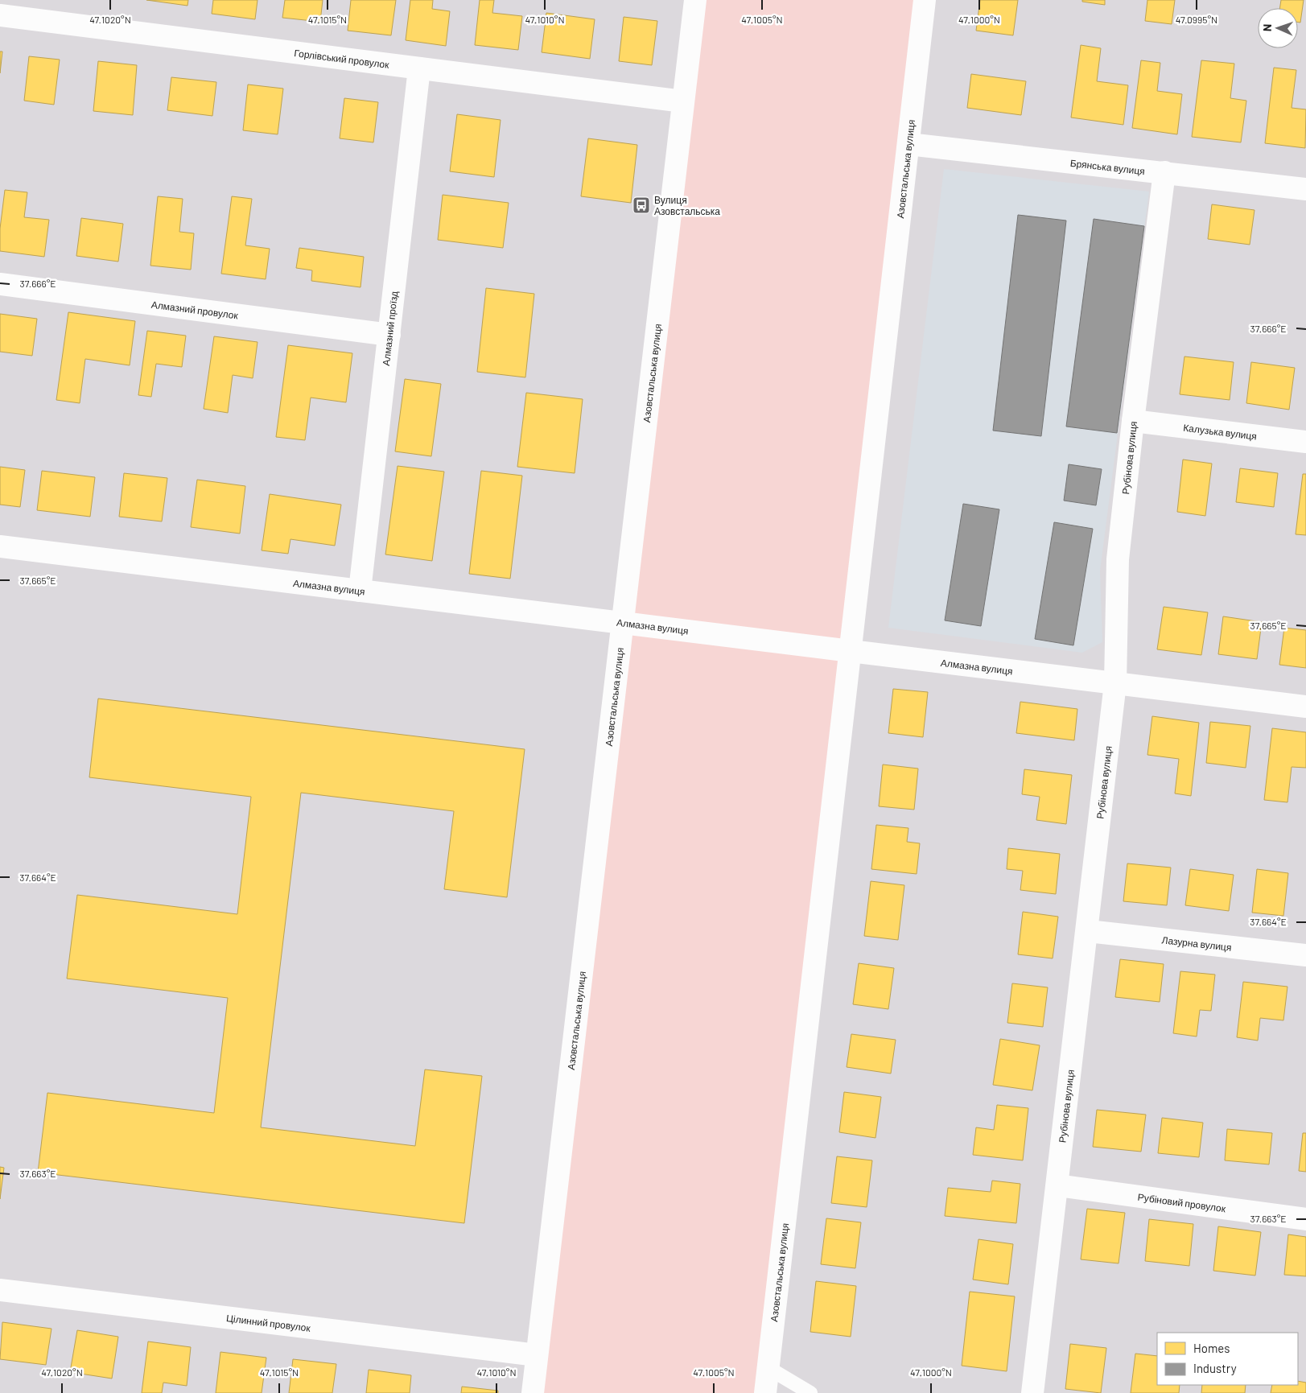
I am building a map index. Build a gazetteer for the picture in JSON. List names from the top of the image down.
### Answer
{
  "streets": {
    "street": [
      "Горлівський провулок",
      "Брянська вулиця",
      "Азовстальська вулиця",
      "Алмазний провулок",
      "Алмазний проїзд",
      "Калузька вулиця",
      "Рубінова вулиця",
      "Алмазна вулиця",
      "Лазурна вулиця",
      "Рубіновий провулок",
      "Цілинний провулок"
    ]
  },
  "crossings": [
    ["Горлівський провулок", "Азовстальська вулиця"],
    ["Горлівський провулок", "Алмазний проїзд"],
    ["Брянська вулиця", "Азовстальська вулиця"],
    ["Брянська вулиця", "Рубінова вулиця"],
    ["Азовстальська вулиця", "Алмазна вулиця"],
    ["Азовстальська вулиця", "Цілинний провулок"],
    ["Алмазний провулок", "Алмазний проїзд"],
    ["Алмазний проїзд", "Алмазна вулиця"],
    ["Калузька вулиця", "Рубінова вулиця"],
    ["Рубінова вулиця", "Алмазна вулиця"],
    ["Рубінова вулиця", "Лазурна вулиця"],
    ["Рубінова вулиця", "Рубіновий провулок"]
  ],
  "places": {
    "bus stop": ["Вулиця Азовстальська"]
  },
  "legend": ["Homes", "Industry"],
  "north": "left",
  "coordinates": [
    "47.1020°N",
    "47.1015°N",
    "47.1010°N",
    "47.1005°N",
    "47.1000°N",
    "47.0995°N",
    "37.666°E",
    "37.665°E",
    "37.664°E",
    "37.663°E"
  ]
}
